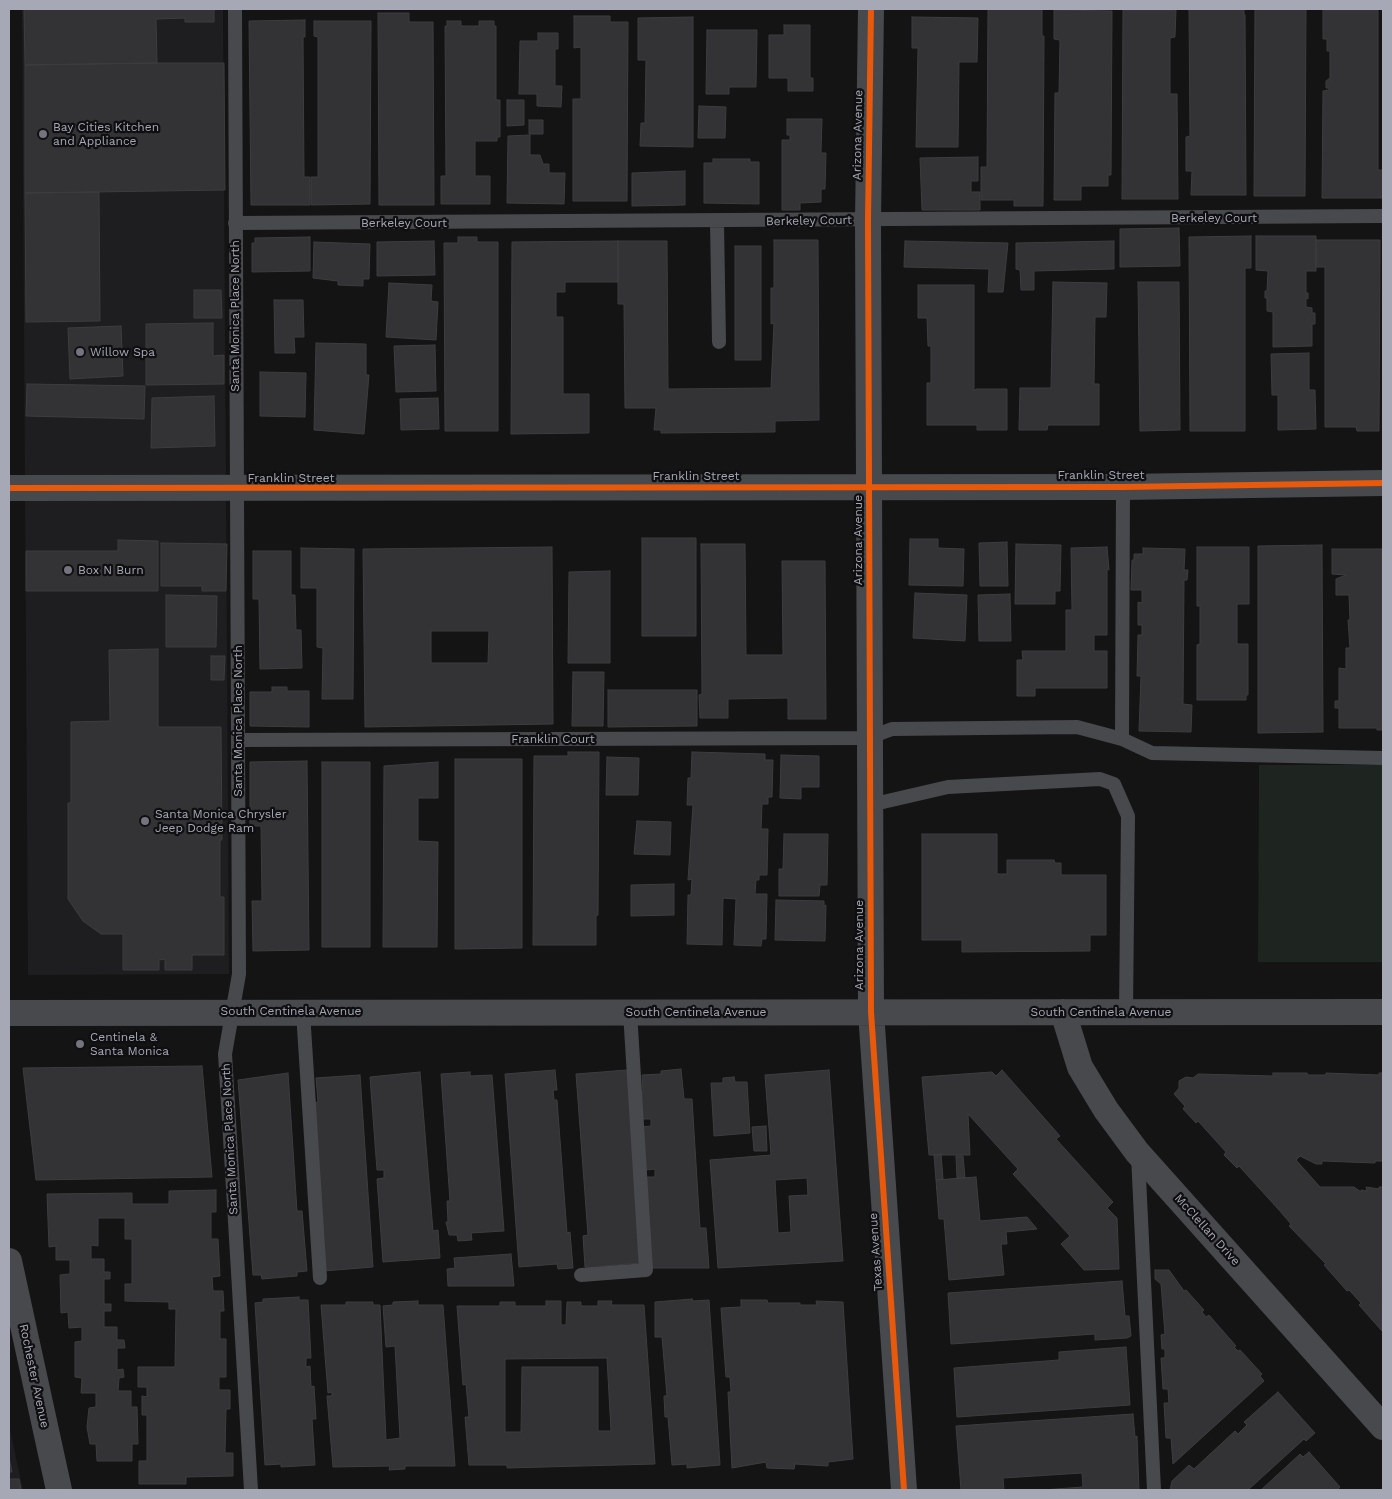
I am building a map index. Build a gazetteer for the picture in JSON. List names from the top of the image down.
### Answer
{
  "streets": {
    "street": [
      "Arizona Avenue",
      "Franklin Street",
      "South Centinela Avenue",
      "McClellan Drive",
      "Texas Avenue",
      "Rochester Avenue"
    ],
    "lane": ["Berkeley Court", "Santa Monica Place North", "Franklin Court"]
  },
  "crossings": [
    ["Arizona Avenue", "Berkeley Court"],
    ["Arizona Avenue", "Franklin Street"],
    ["Arizona Avenue", "Franklin Court"],
    ["Arizona Avenue", "South Centinela Avenue"],
    ["Arizona Avenue", "Texas Avenue"],
    ["Berkeley Court", "Santa Monica Place North"],
    ["Santa Monica Place North", "Franklin Street"],
    ["Santa Monica Place North", "Franklin Court"],
    ["Santa Monica Place North", "South Centinela Avenue"],
    ["South Centinela Avenue", "McClellan Drive"],
    ["South Centinela Avenue", "Texas Avenue"]
  ],
  "places": [
    "Bay Cities Kitchen and Appliance",
    "Willow Spa",
    "Box N Burn",
    "Santa Monica Chrysler Jeep Dodge Ram",
    "Centinela & Santa Monica"
  ]
}
